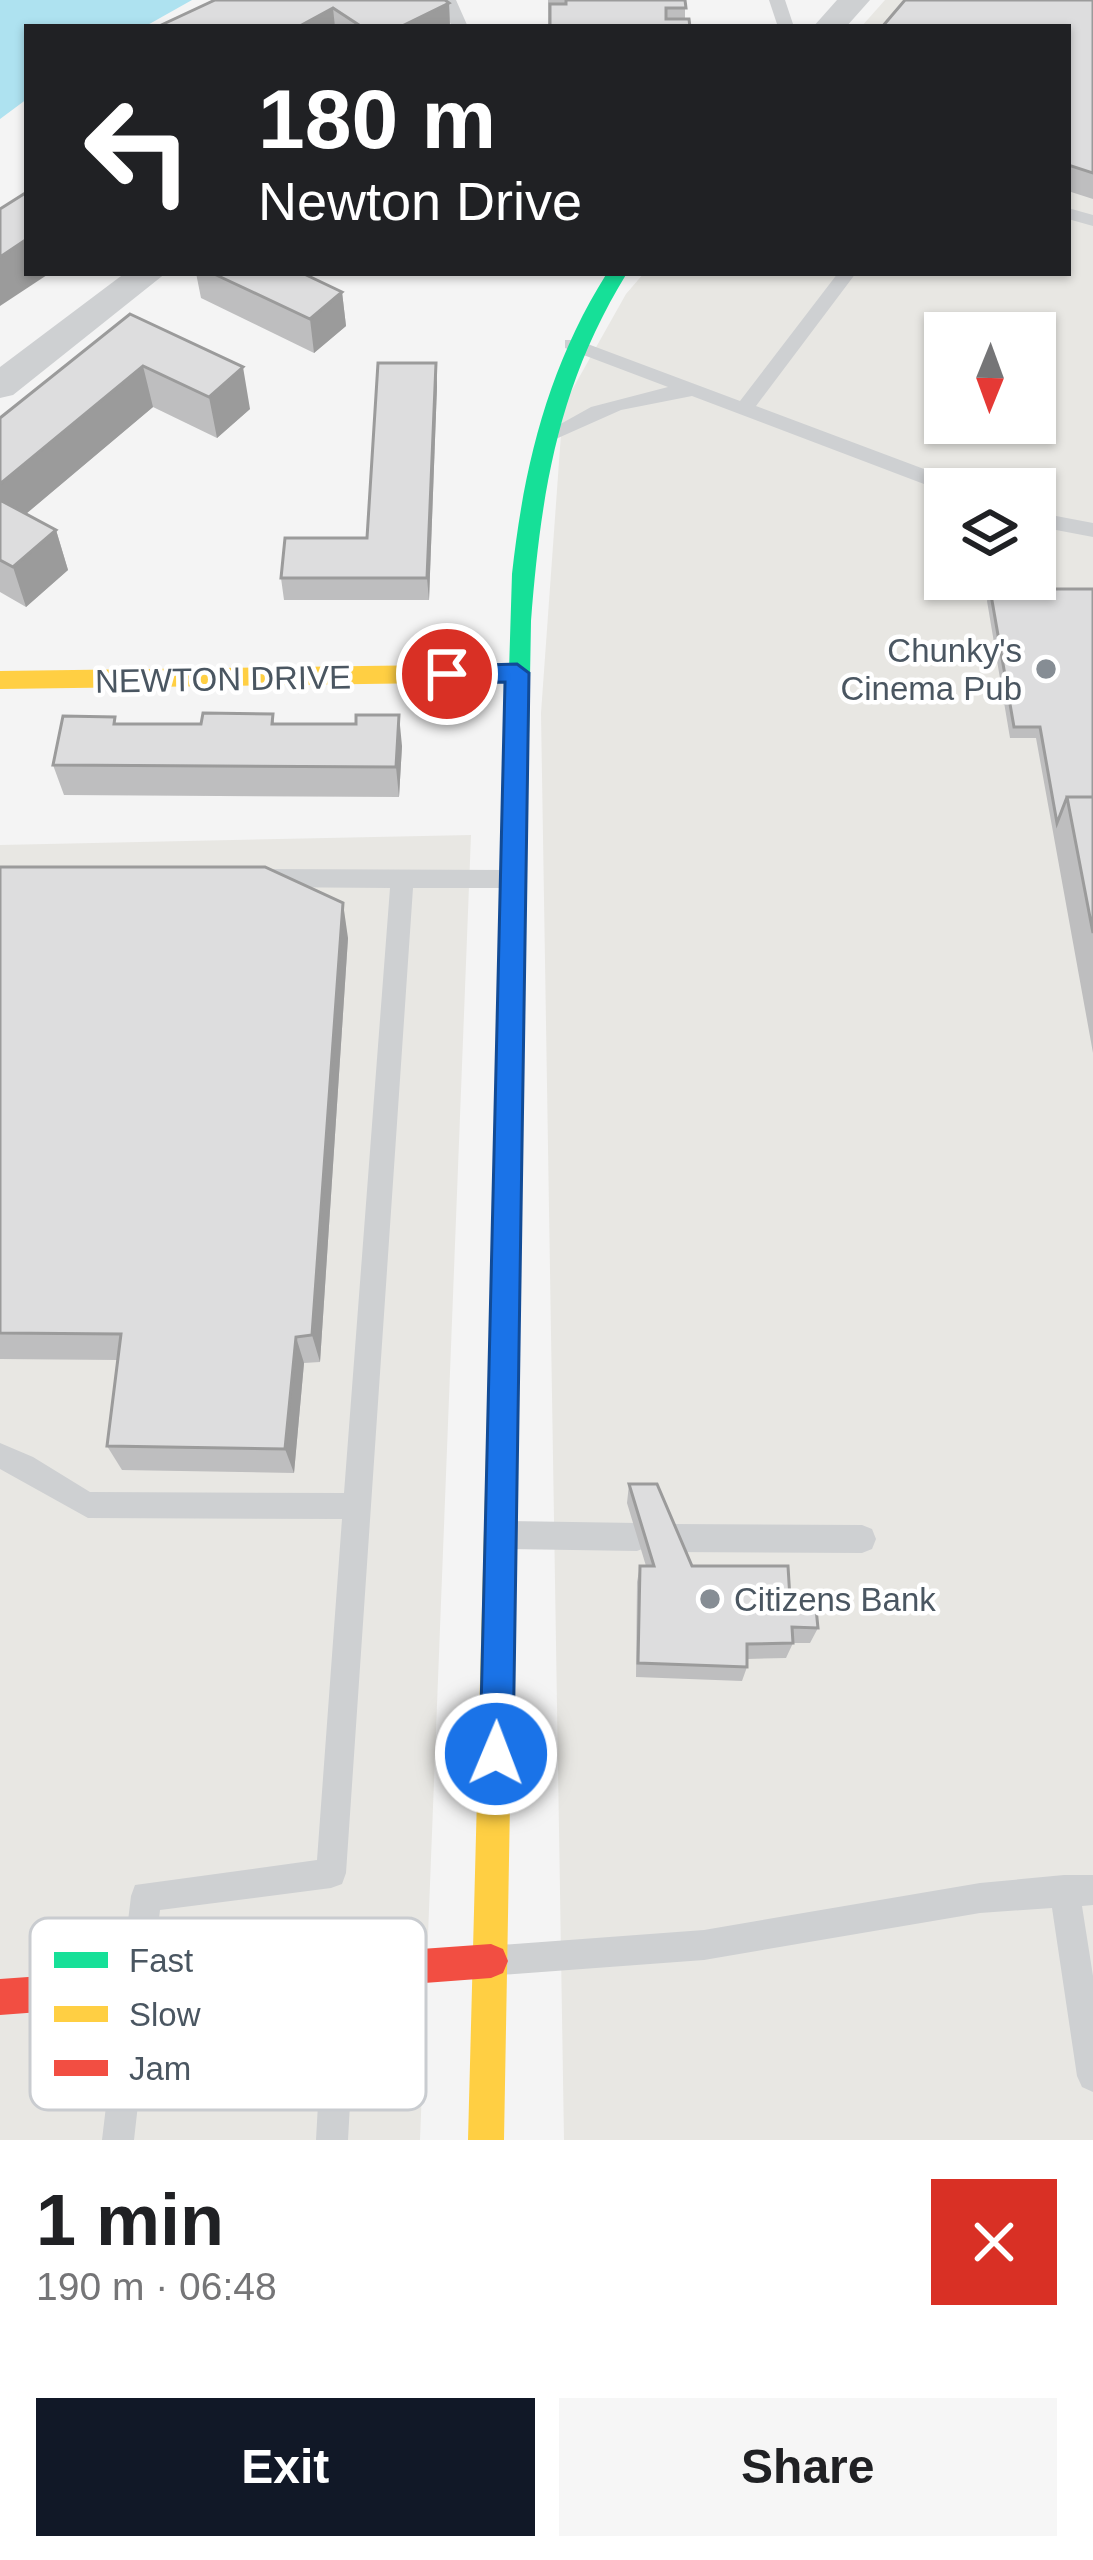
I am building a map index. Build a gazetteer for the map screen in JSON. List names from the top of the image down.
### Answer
{
  "streets": {
    "street": ["NEWTON DRIVE"]
  },
  "places": ["Chunky's Cinema Pub", "Citizens Bank"],
  "legend": ["Fast", "Slow", "Jam"],
  "north": "bottom",
  "page": {
    "turn": ["180 m", "Newton Drive"],
    "heading": ["1 min", "190 m · 06:48"],
    "buttons": ["Exit", "Share"]
  }
}
